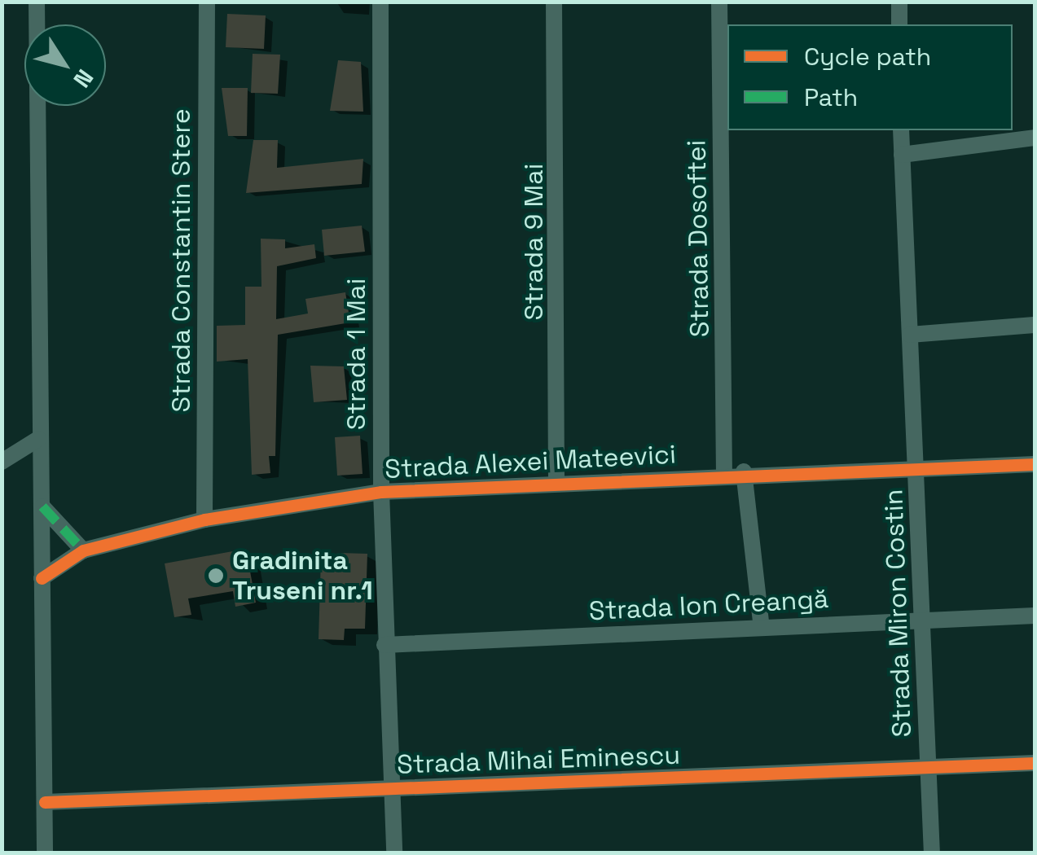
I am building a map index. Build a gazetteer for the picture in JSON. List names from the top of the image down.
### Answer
{
  "streets": {
    "street": [
      "Strada Dosoftei",
      "Strada 9 Mai",
      "Strada Constantin Stere",
      "Strada 1 Mai",
      "Strada Alexei Mateevici",
      "Strada Ion Creangă",
      "Strada Miron Costin",
      "Strada Mihai Eminescu"
    ]
  },
  "crossings": [
    ["Strada Dosoftei", "Strada Alexei Mateevici"],
    ["Strada 9 Mai", "Strada Alexei Mateevici"],
    ["Strada Constantin Stere", "Strada Alexei Mateevici"],
    ["Strada 1 Mai", "Strada Alexei Mateevici"],
    ["Strada 1 Mai", "Strada Ion Creangă"],
    ["Strada 1 Mai", "Strada Mihai Eminescu"],
    ["Strada Alexei Mateevici", "Strada Miron Costin"],
    ["Strada Ion Creangă", "Strada Miron Costin"],
    ["Strada Miron Costin", "Strada Mihai Eminescu"]
  ],
  "places": ["Gradinita Truseni nr.1"],
  "legend": ["Cycle path", "Path"],
  "north": "bottom right"
}
